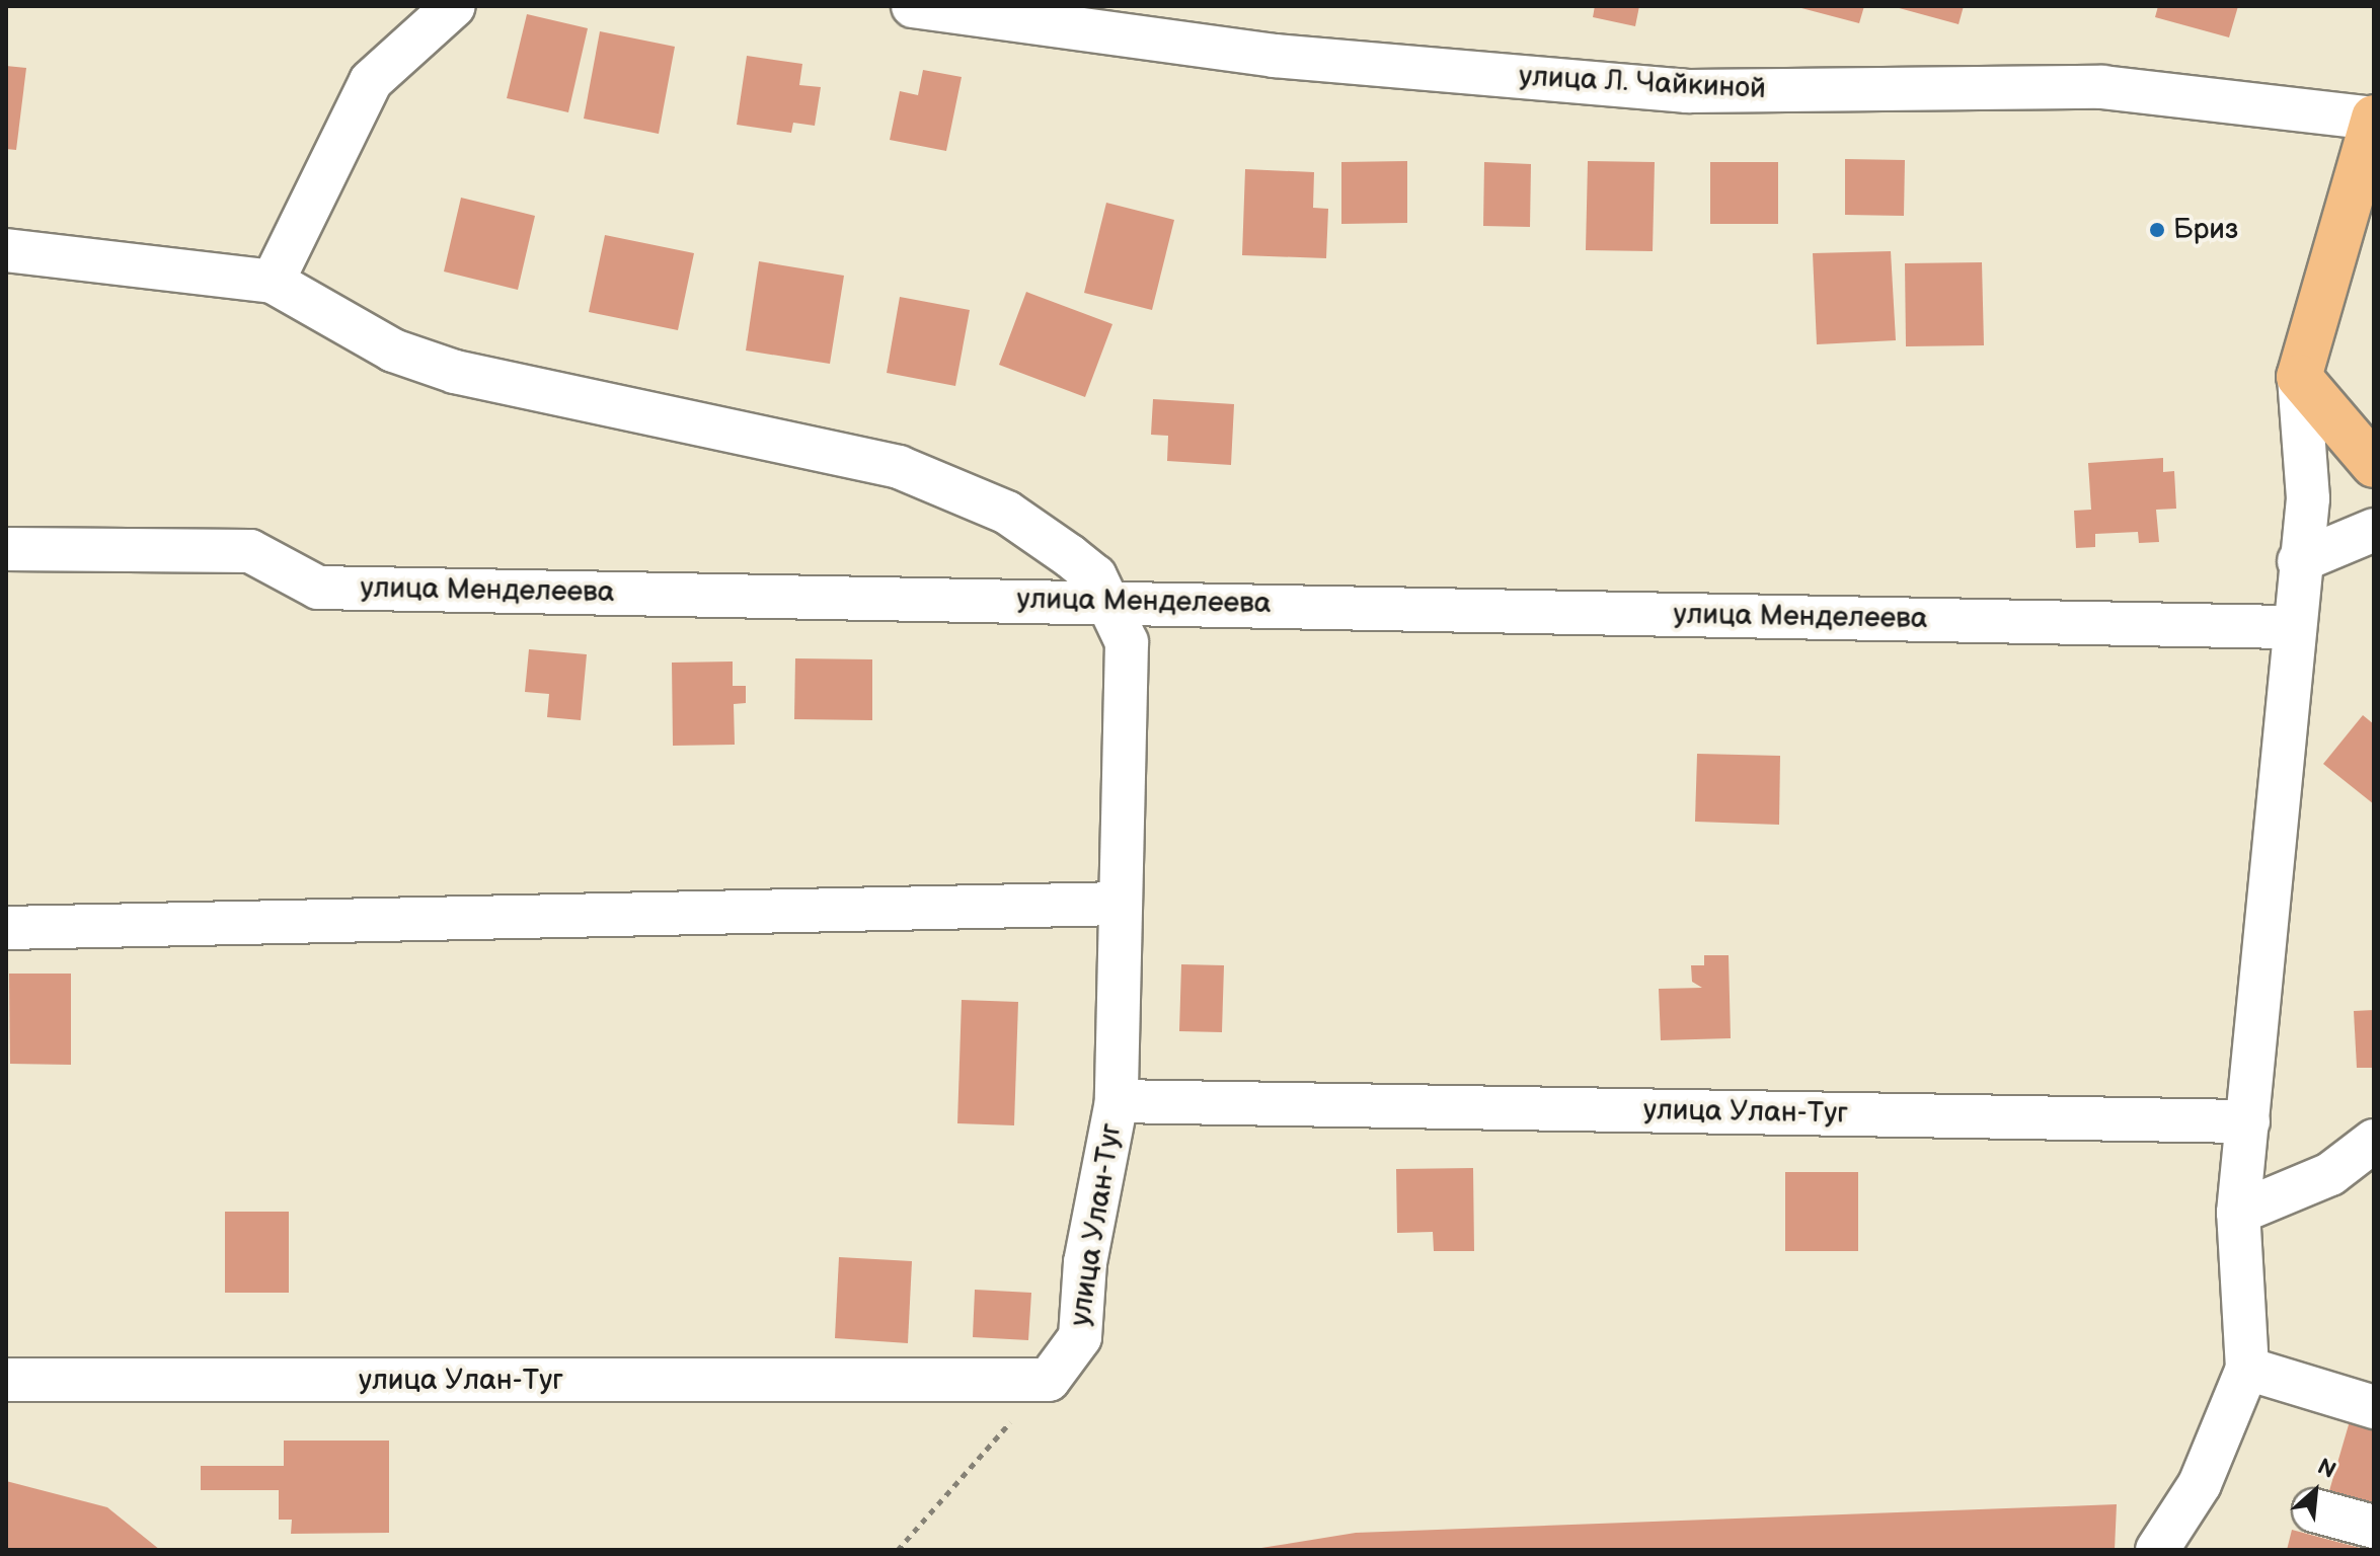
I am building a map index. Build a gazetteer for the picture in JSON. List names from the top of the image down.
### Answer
{
  "streets": {
    "street": ["улица Л. Чайкиной", "улица Менделеева", "улица Улан-Туг"]
  },
  "places": ["Бриз"],
  "north": "top right"
}
